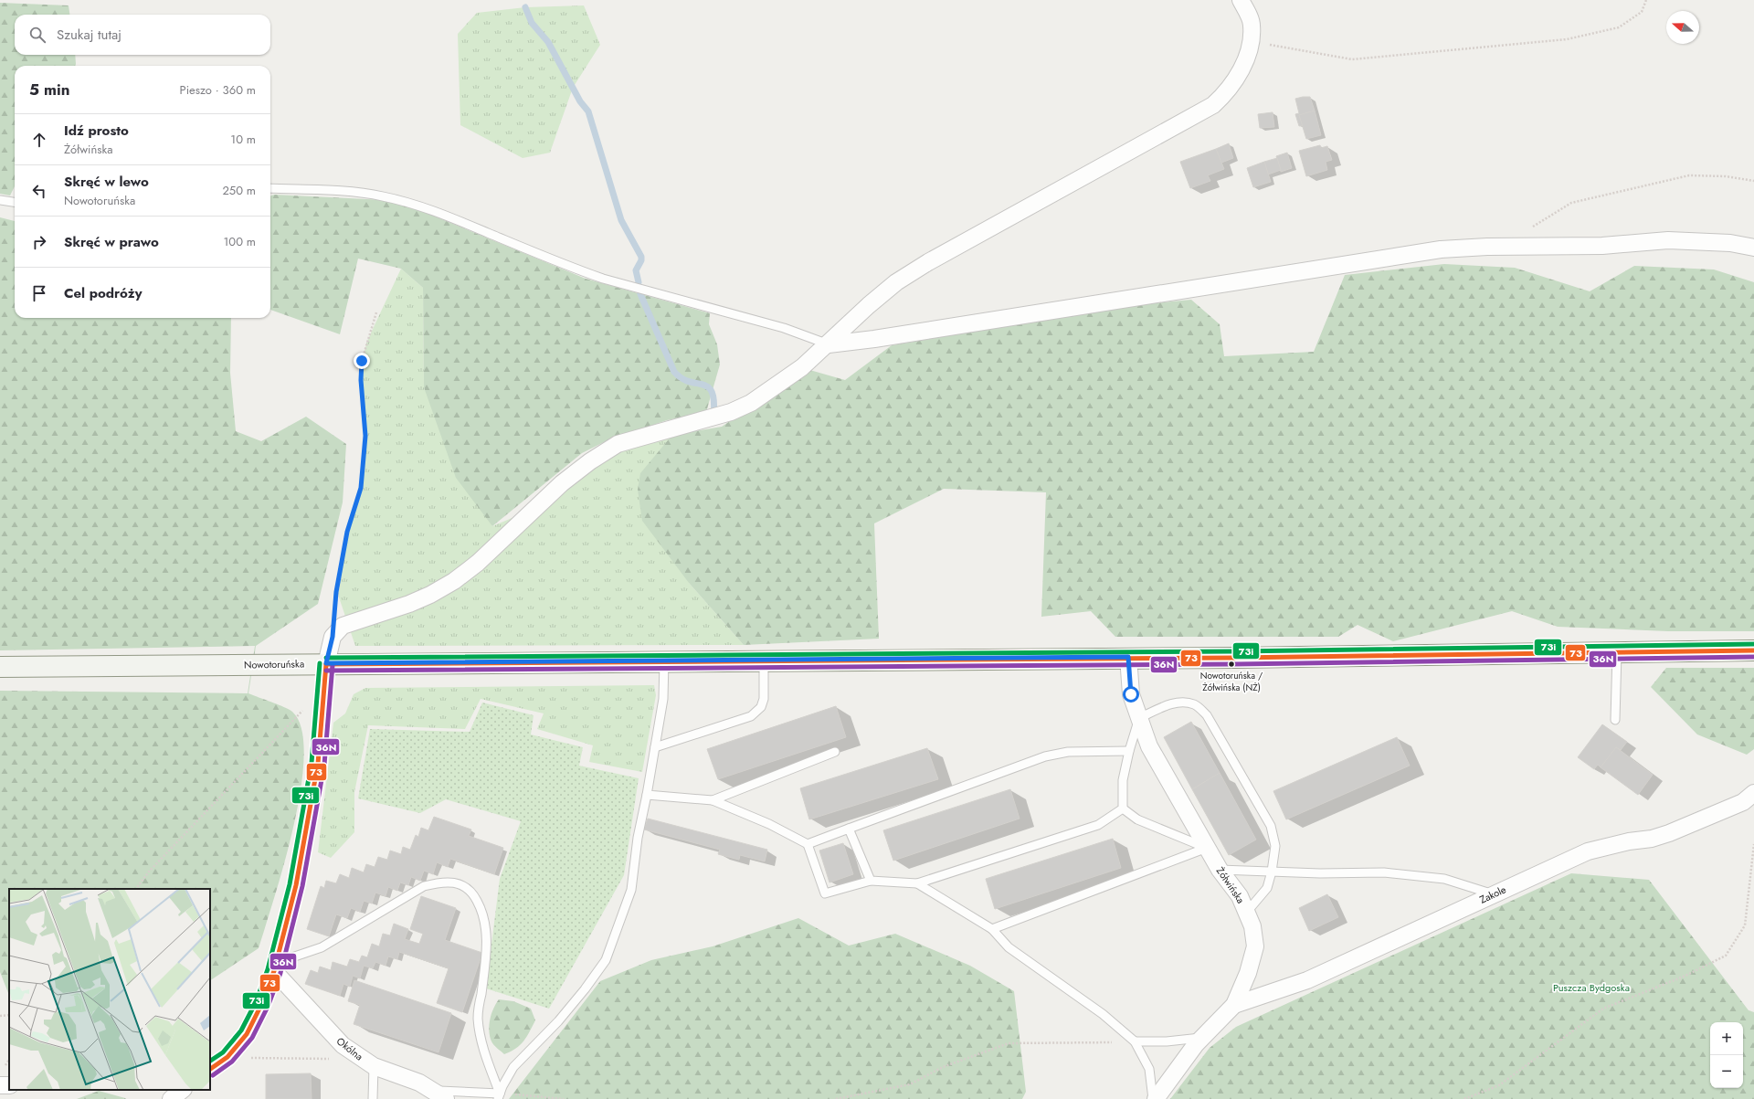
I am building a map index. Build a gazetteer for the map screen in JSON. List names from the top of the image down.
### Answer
{
  "streets": {
    "main road": ["Nowotoruńska"],
    "street": ["Żółwińska", "Zakole", "Okólna"]
  },
  "crossings": [
    ["Nowotoruńska", "Żółwińska"],
    ["Żółwińska", "Zakole"]
  ],
  "parks": ["Puszcza Bydgoska"],
  "places": ["Nowotoruńska / Żółwińska (NŻ)"],
  "lines": ["transit line 73i", "transit line 73", "transit line 36N"],
  "north": "left",
  "page": {
    "search": "Szukaj tutaj",
    "heading": ["5 min", "Pieszo · 360 m"],
    "list": [
      ["Idź prosto", "Żółwińska", "10 m"],
      ["Skręć w lewo", "Nowotoruńska", "250 m"],
      ["Skręć w prawo", "100 m"],
      "Cel podróży"
    ],
    "map_buttons": ["+", "−"]
  }
}
